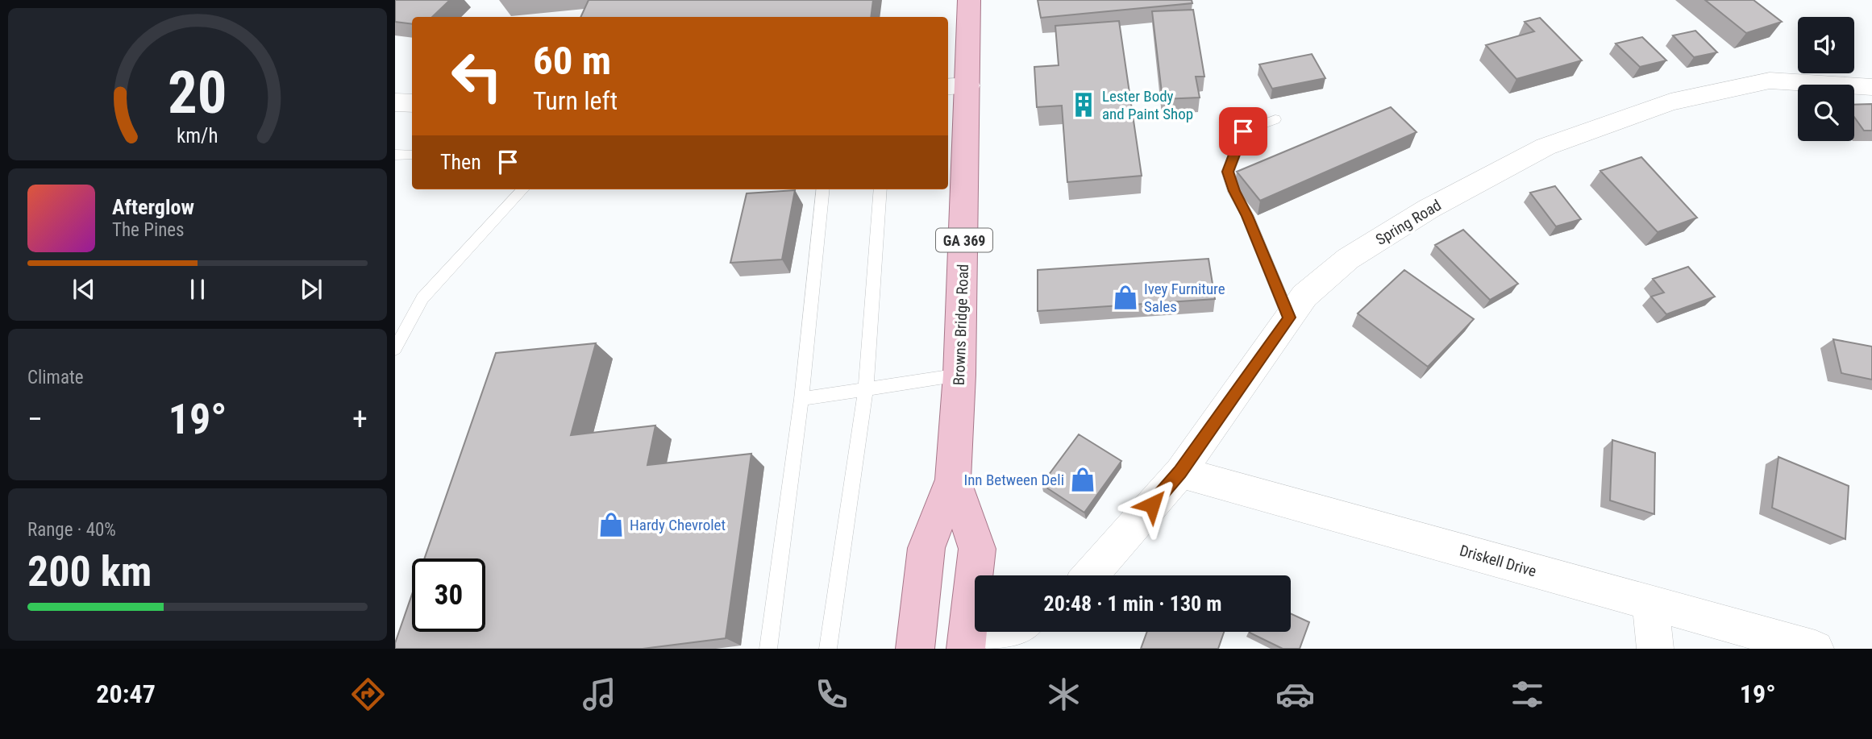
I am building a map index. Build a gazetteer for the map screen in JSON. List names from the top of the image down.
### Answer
{
  "streets": {
    "main road": ["GA 369", "Browns Bridge Road"],
    "street": ["Spring Road", "Driskell Drive"]
  },
  "crossings": [
    ["Spring Road", "Driskell Drive"]
  ],
  "places": {
    "building": ["Lester Body and Paint Shop"],
    "shop": ["Ivey Furniture Sales", "Inn Between Deli", "Hardy Chevrolet"]
  },
  "page": {
    "turn": ["60 m", "Turn left"],
    "then": "Then",
    "song": ["Afterglow", "The Pines"],
    "tile": [
      "Climate",
      ["Range · 40%", "200 km"]
    ],
    "heat": ["−", "19°", "+"],
    "limit": "30",
    "trip": "20:48 · 1 min · 130 m",
    "tabs": ["20:47", "19°"],
    "gauge": ["20", "km/h"]
  }
}
